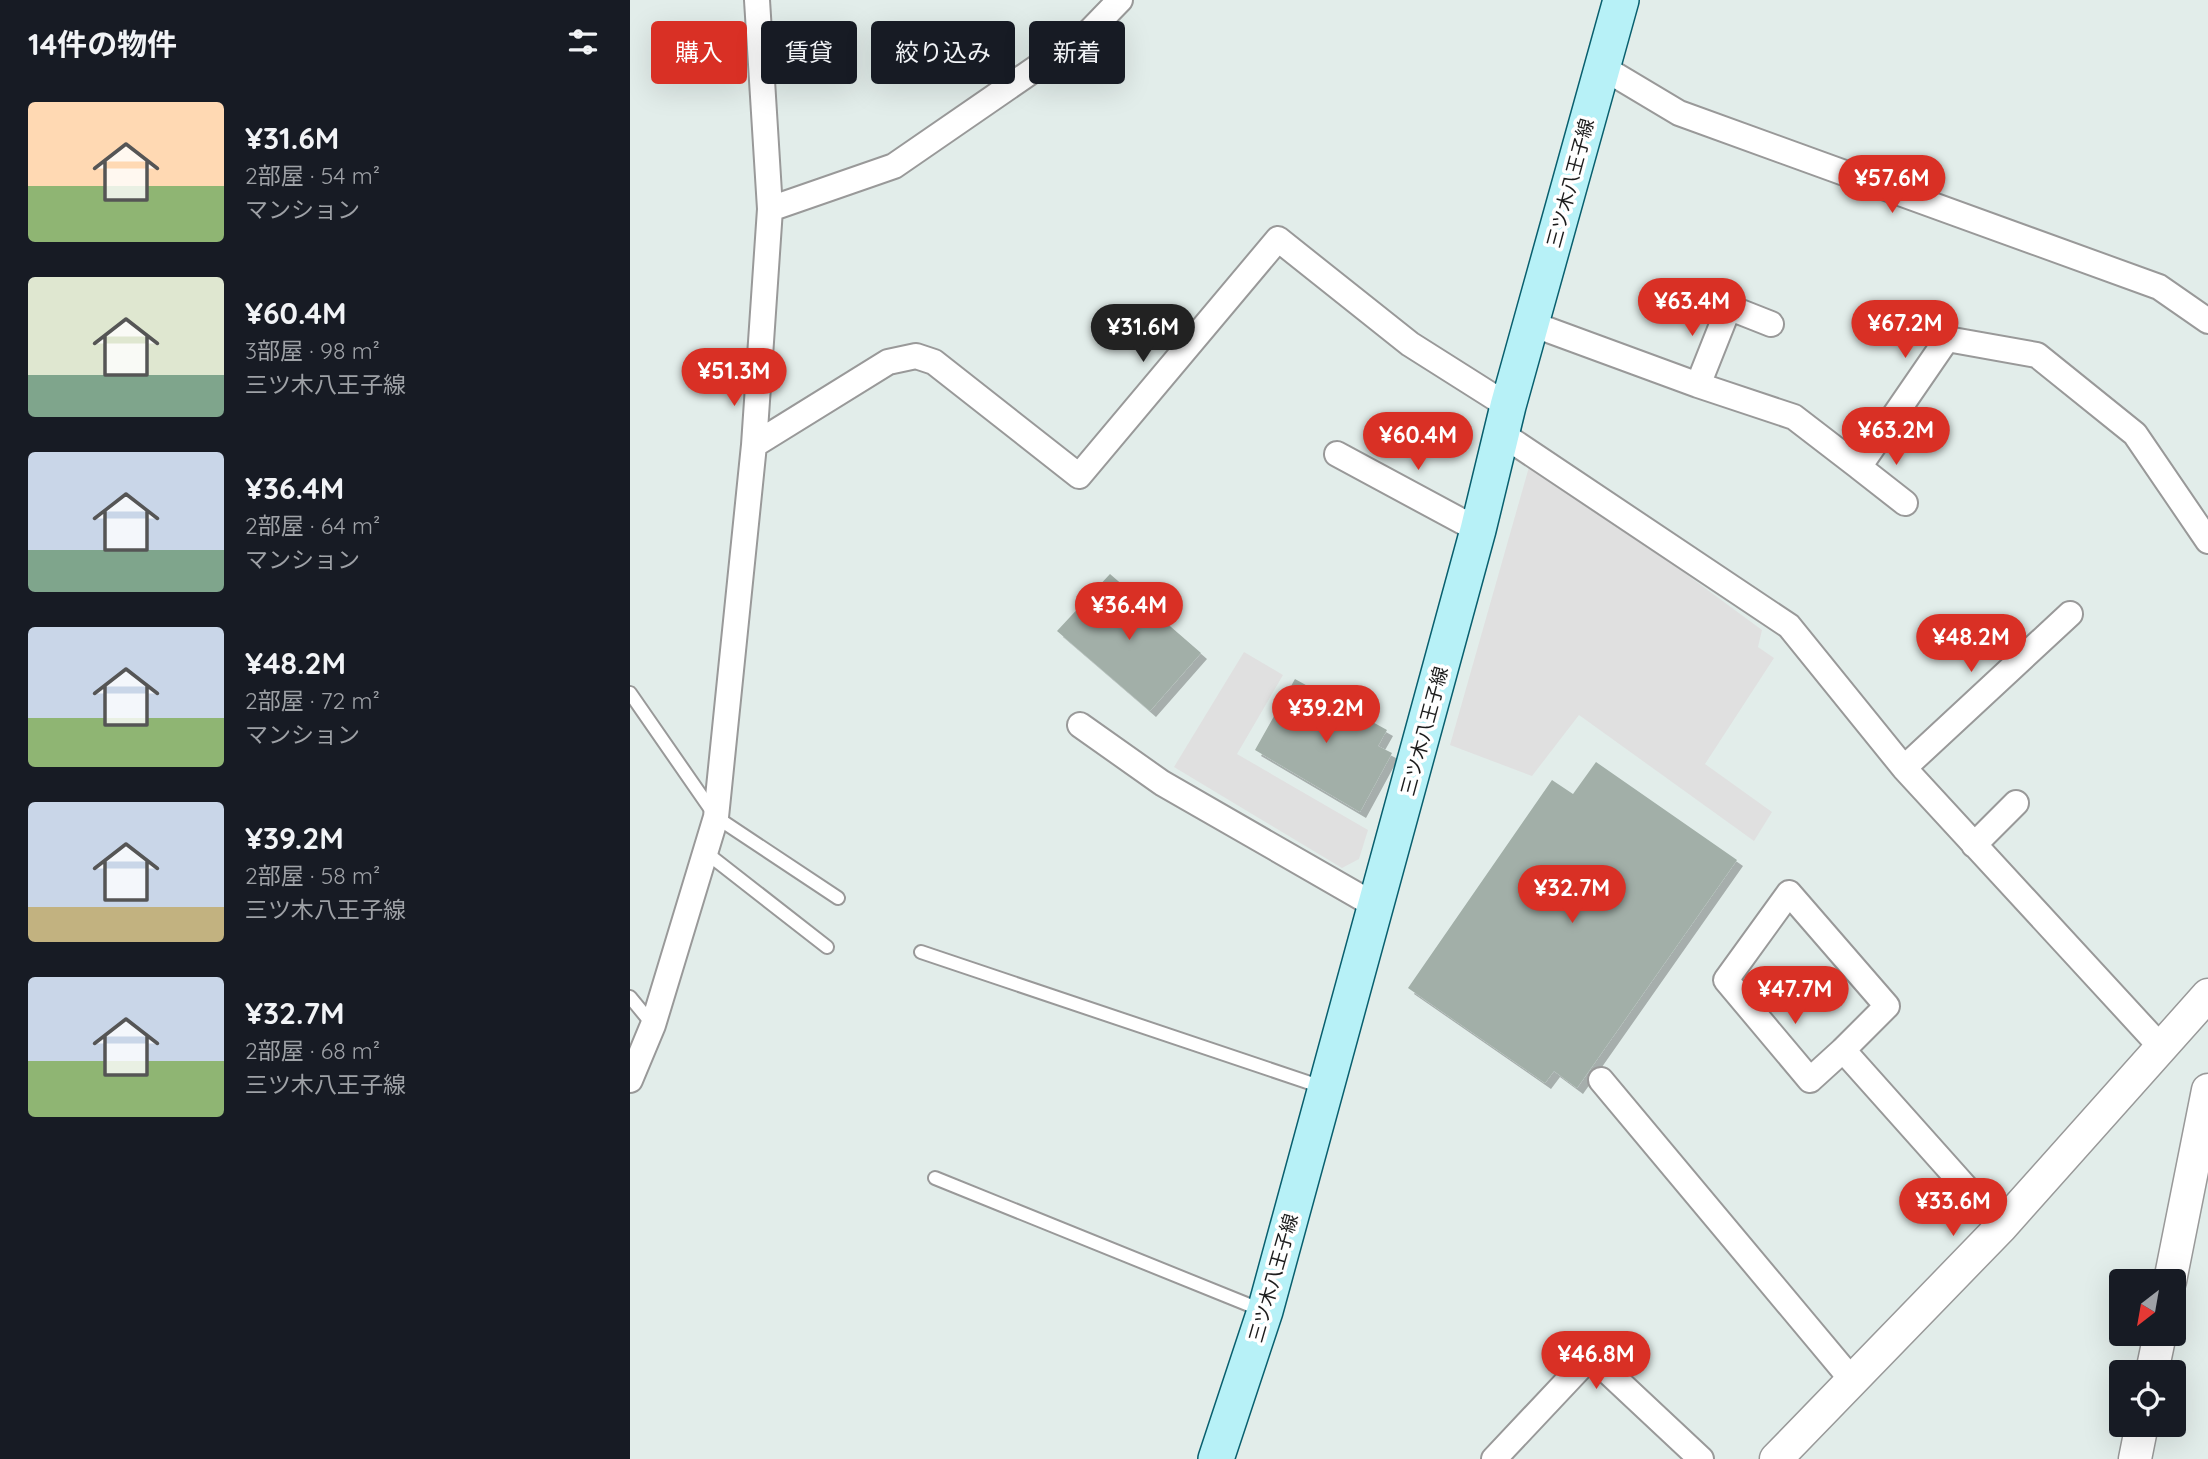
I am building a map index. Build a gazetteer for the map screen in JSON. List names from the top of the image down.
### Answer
{
  "streets": {
    "main road": ["三ツ木八王子線"]
  },
  "north": "bottom left",
  "page": {
    "heading": "14件の物件",
    "chip": [
      "購入",
      "賃貸",
      "絞り込み",
      "新着"
    ],
    "list": [
      {
        "name": "¥31.6M",
        "note": "2部屋 · 54 m² · マンション"
      },
      {
        "name": "¥60.4M",
        "note": "3部屋 · 98 m² · 三ツ木八王子線"
      },
      {
        "name": "¥36.4M",
        "note": "2部屋 · 64 m² · マンション"
      },
      {
        "name": "¥48.2M",
        "note": "2部屋 · 72 m² · マンション"
      },
      {
        "name": "¥39.2M",
        "note": "2部屋 · 58 m² · 三ツ木八王子線"
      },
      {
        "name": "¥32.7M",
        "note": "2部屋 · 68 m² · 三ツ木八王子線"
      }
    ],
    "price": [
      "¥57.6M",
      "¥63.4M",
      "¥67.2M",
      "¥31.6M",
      "¥51.3M",
      "¥63.2M",
      "¥60.4M",
      "¥36.4M",
      "¥48.2M",
      "¥39.2M",
      "¥32.7M",
      "¥47.7M",
      "¥33.6M",
      "¥46.8M"
    ]
  }
}
